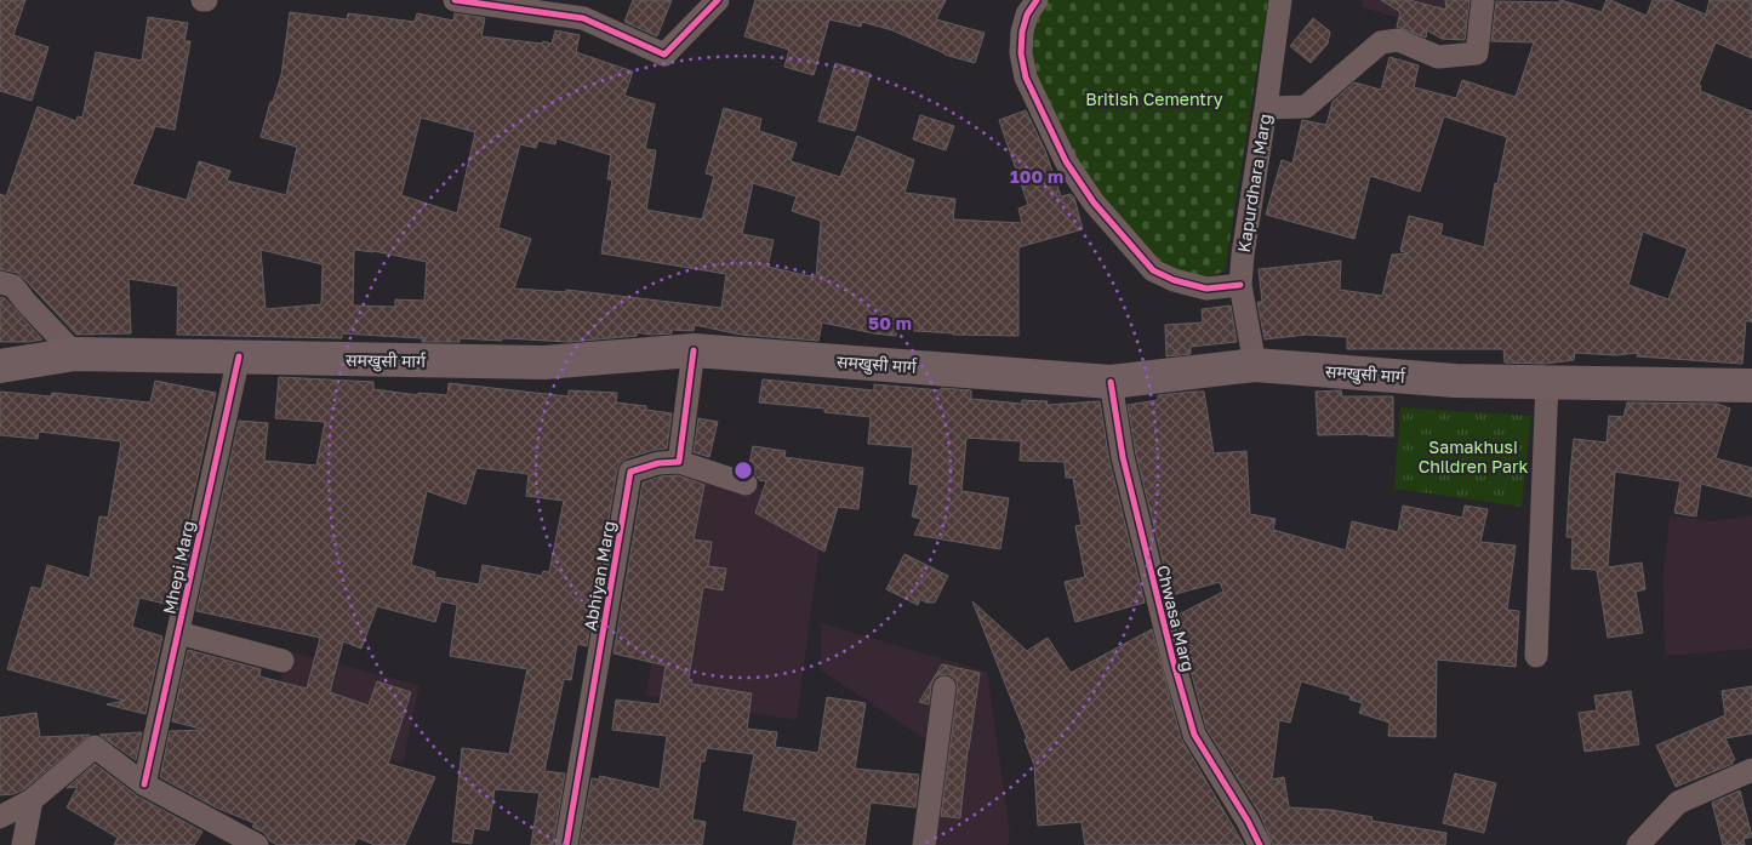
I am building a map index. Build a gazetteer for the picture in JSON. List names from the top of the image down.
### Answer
{
  "streets": {
    "main road": ["समखुसी मार्ग"],
    "street": [
      "Kapurdhara Marg",
      "Mhepi Marg",
      "Abhiyan Marg",
      "Chwasa Marg"
    ]
  },
  "crossings": [
    ["Kapurdhara Marg", "समखुसी मार्ग"],
    ["समखुसी मार्ग", "Mhepi Marg"],
    ["समखुसी मार्ग", "Chwasa Marg"]
  ],
  "parks": ["British Cementry", "Samakhusi Children Park"],
  "rings": ["100 m", "50 m"]
}
